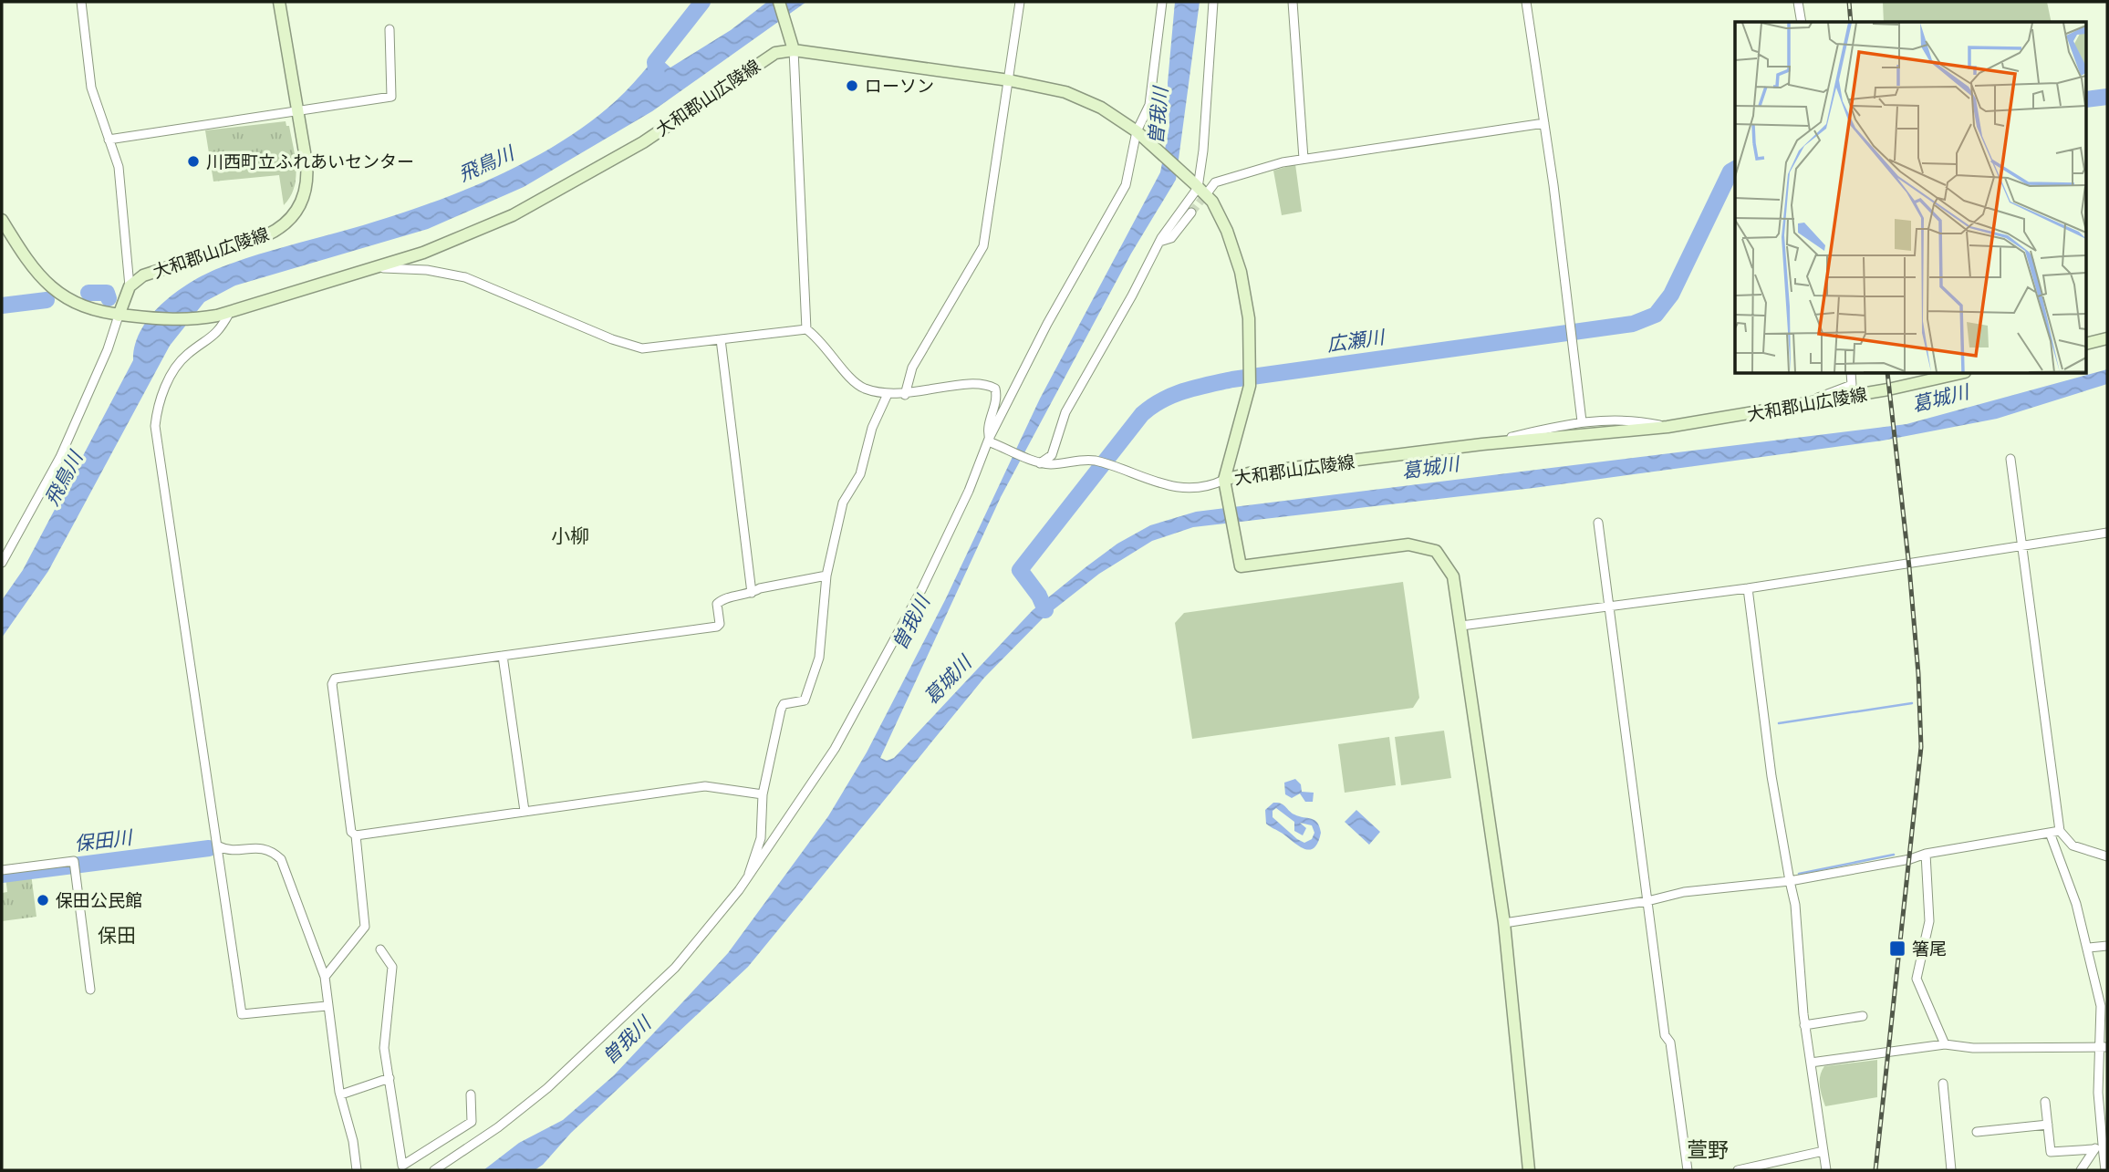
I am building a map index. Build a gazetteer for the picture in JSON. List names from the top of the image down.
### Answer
{
  "streets": {
    "main road": ["大和郡山広陵線"]
  },
  "districts": ["小柳", "保田", "萱野"],
  "water": [
    "曽我川",
    "飛鳥川",
    "広瀬川",
    "葛城川",
    "保田川"
  ],
  "places": {
    "other": ["ローソン", "川西町立ふれあいセンター", "保田公民館"],
    "transit": ["箸尾"]
  }
}
